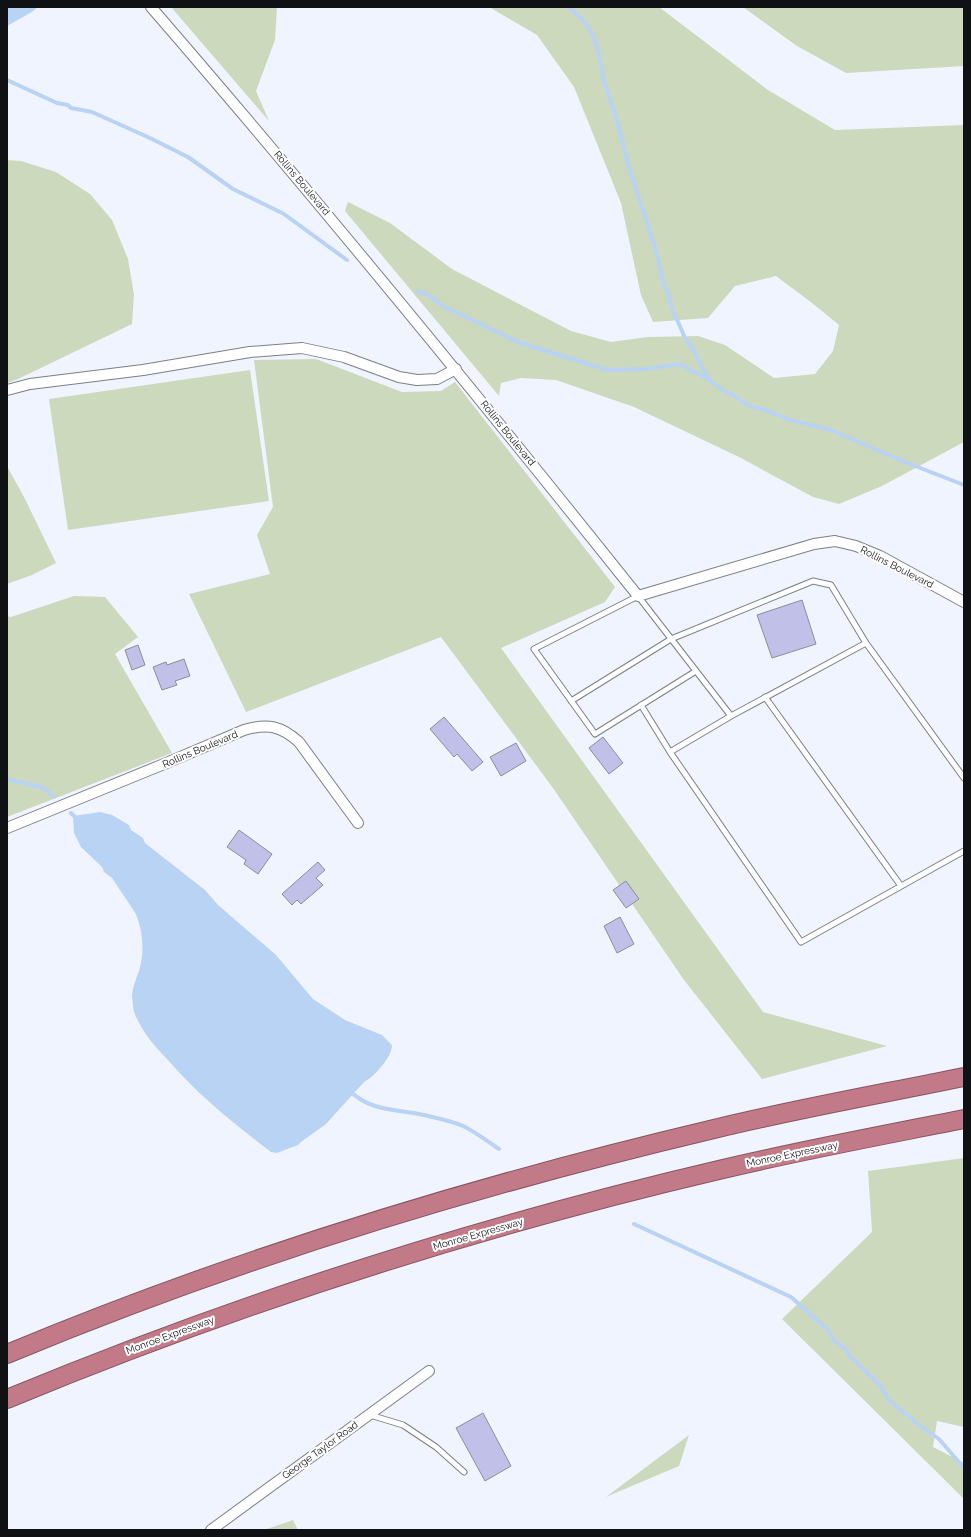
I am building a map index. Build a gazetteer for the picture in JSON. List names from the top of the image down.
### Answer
{
  "streets": {
    "highway": ["Monroe Expressway"],
    "street": ["Rollins Boulevard", "George Taylor Road"]
  }
}
